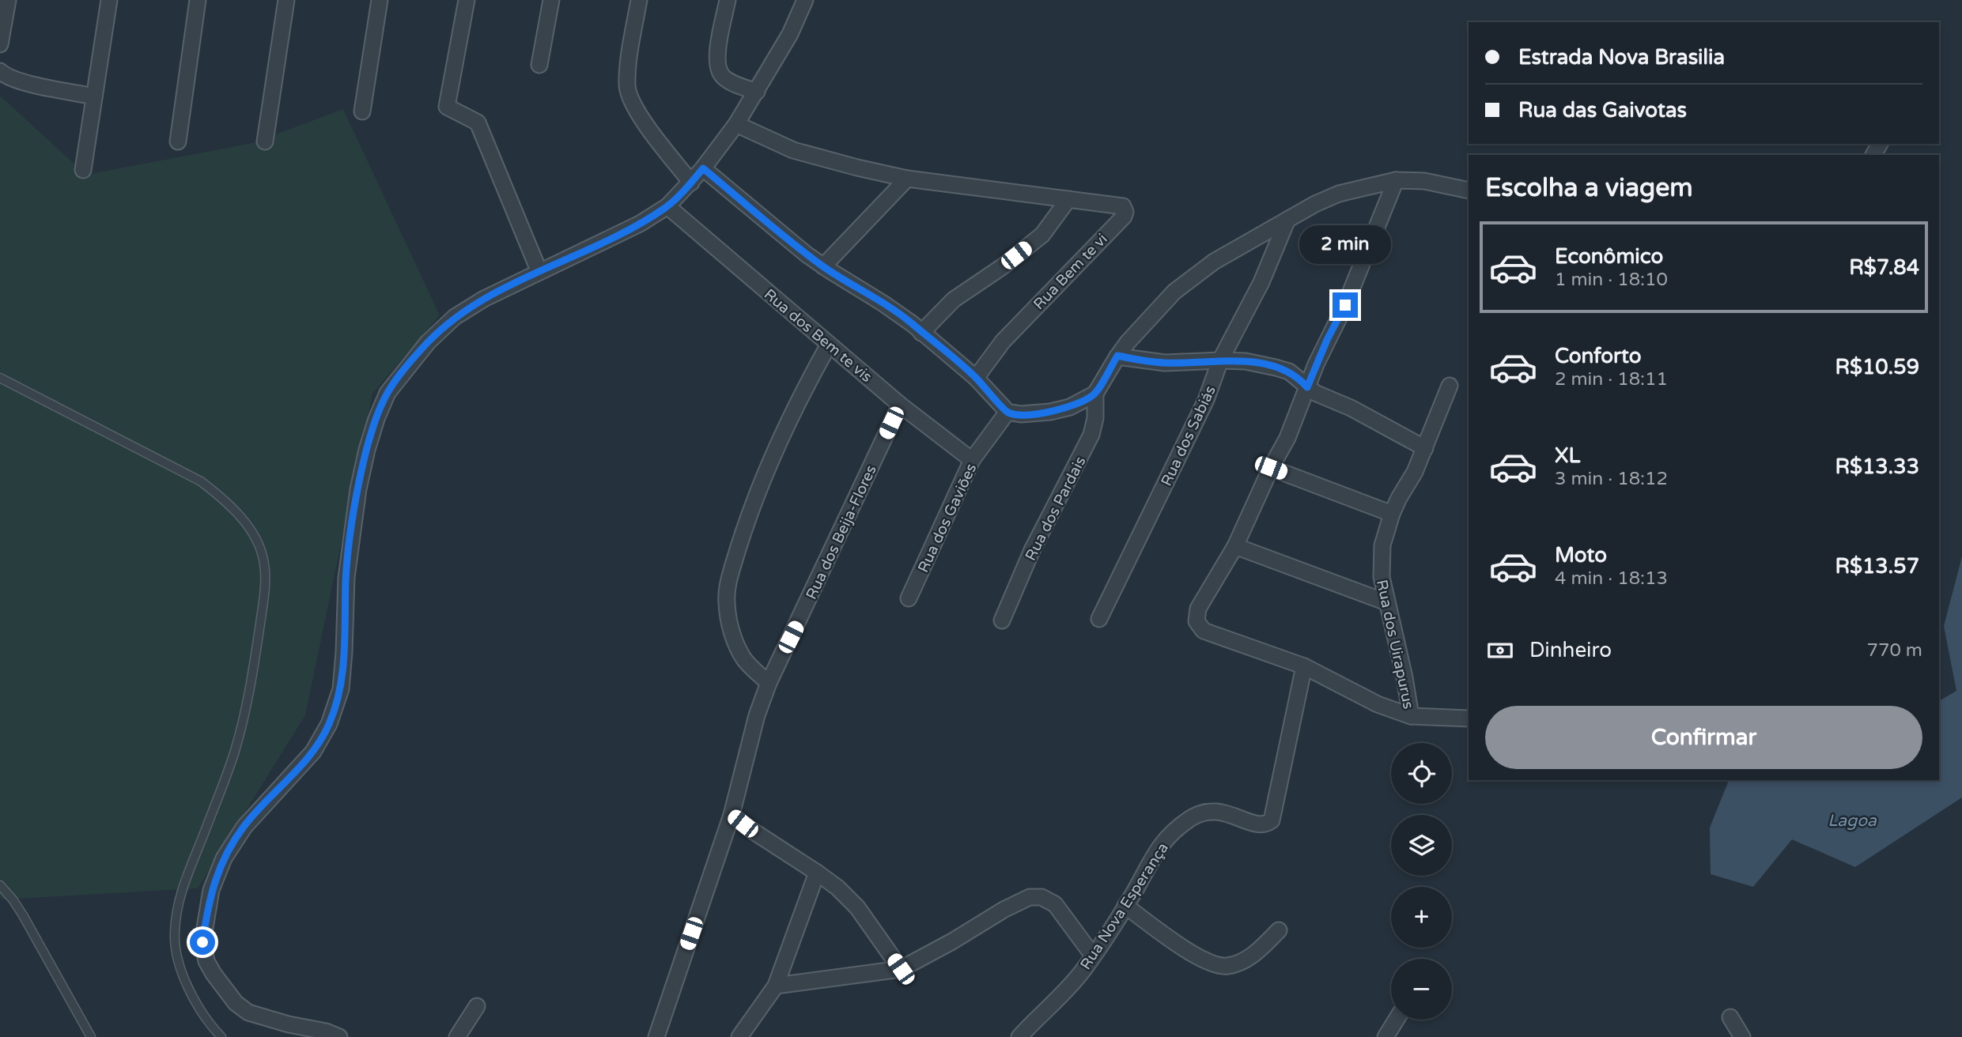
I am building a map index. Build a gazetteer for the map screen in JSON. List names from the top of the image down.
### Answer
{
  "streets": {
    "street": [
      "Rua Bem te vi",
      "Rua dos Bem te vis",
      "Rua dos Sabiás",
      "Rua dos Pardais",
      "Rua dos Gaviões",
      "Rua dos Beija-Flores",
      "Rua dos Uirapurus",
      "Rua Nova Esperança"
    ]
  },
  "crossings": [
    ["Rua dos Bem te vis", "Rua dos Gaviões"],
    ["Rua dos Bem te vis", "Rua dos Beija-Flores"],
    ["Rua dos Uirapurus", "Rua Nova Esperança"]
  ],
  "water": ["Lagoa"],
  "page": {
    "banner": ["Estrada Nova Brasilia", "Rua das Gaivotas"],
    "heading": "Escolha a viagem",
    "list": [
      {
        "name": "Econômico",
        "note": "1 min · 18:10",
        "value": "R$7.84"
      },
      {
        "name": "Conforto",
        "note": "2 min · 18:11",
        "value": "R$10.59"
      },
      {
        "name": "XL",
        "note": "3 min · 18:12",
        "value": "R$13.33"
      },
      {
        "name": "Moto",
        "note": "4 min · 18:13",
        "value": "R$13.57"
      }
    ],
    "bubble": "2 min",
    "pay": ["Dinheiro", "770 m"],
    "buttons": "Confirmar",
    "map_buttons": ["+", "−"]
  }
}
